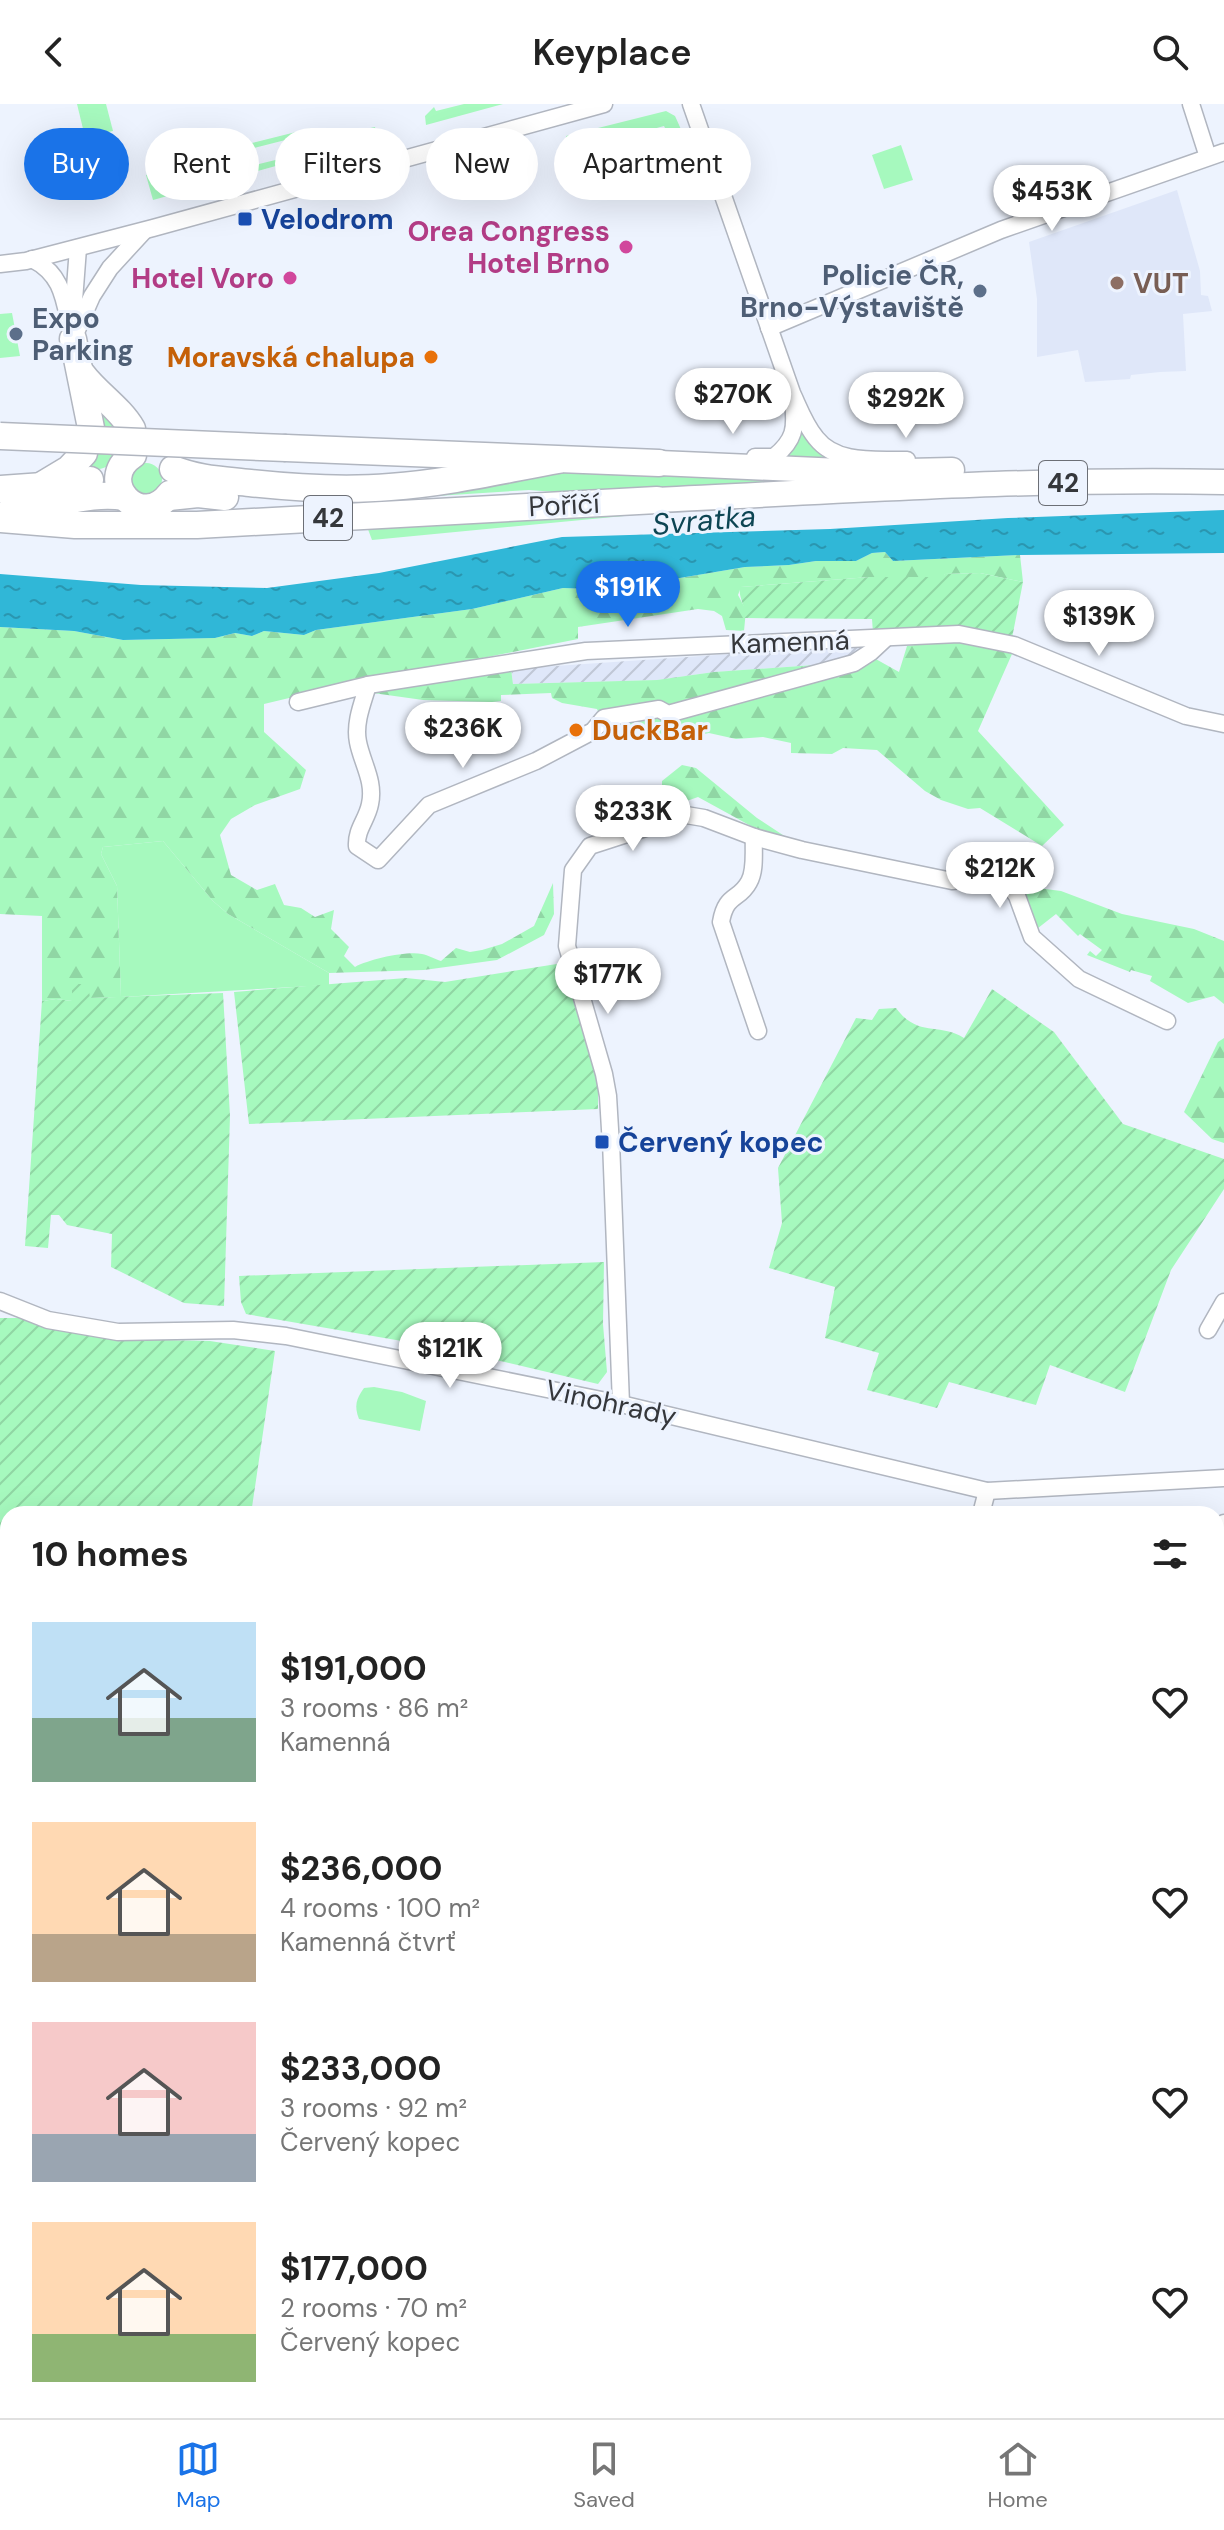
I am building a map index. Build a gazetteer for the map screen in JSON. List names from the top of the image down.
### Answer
{
  "streets": {
    "highway": ["42", "Poříčí"],
    "street": ["Kamenná", "Vinohrady"]
  },
  "crossings": [
    ["42", "Poříčí"]
  ],
  "water": ["Svratka"],
  "places": {
    "transit": ["Velodrom", "Červený kopec"],
    "other": [
      "Orea Congress Hotel Brno",
      "Hotel Voro",
      "VUT",
      "Policie ČR, Brno-Výstaviště",
      "Expo Parking",
      "Moravská chalupa",
      "DuckBar"
    ]
  },
  "page": {
    "header": "Keyplace",
    "chip": [
      "Buy",
      "Rent",
      "Filters",
      "New",
      "Apartment"
    ],
    "price": [
      "$453K",
      "$270K",
      "$292K",
      "$191K",
      "$139K",
      "$236K",
      "$233K",
      "$212K",
      "$177K",
      "$121K"
    ],
    "heading": "10 homes",
    "list": [
      {
        "name": "$191,000",
        "note": "3 rooms · 86 m² · Kamenná"
      },
      {
        "name": "$236,000",
        "note": "4 rooms · 100 m² · Kamenná čtvrť"
      },
      {
        "name": "$233,000",
        "note": "3 rooms · 92 m² · Červený kopec"
      },
      {
        "name": "$177,000",
        "note": "2 rooms · 70 m² · Červený kopec"
      }
    ],
    "tabs": ["Map", "Saved", "Home"]
  }
}
